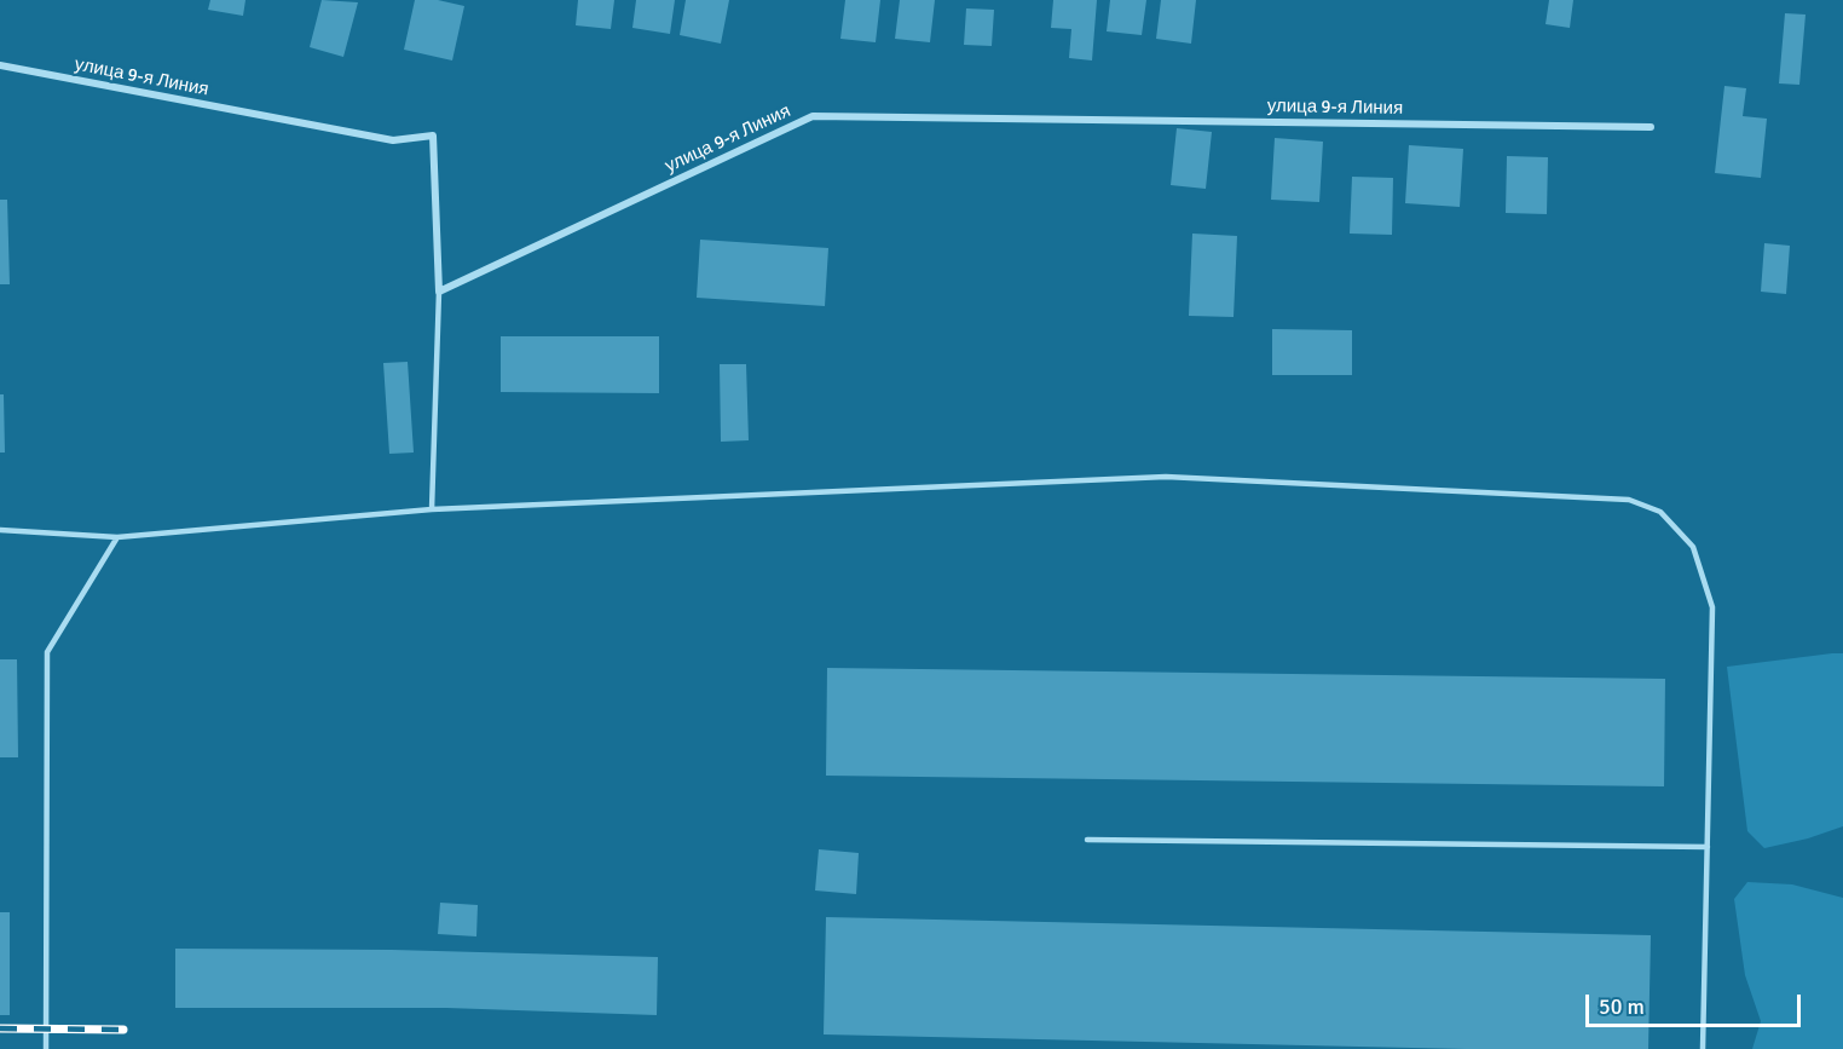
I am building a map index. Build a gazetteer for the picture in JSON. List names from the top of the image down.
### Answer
{
  "streets": {
    "street": ["улица 9-я Линия"]
  },
  "scale_bar": "50 m"
}
